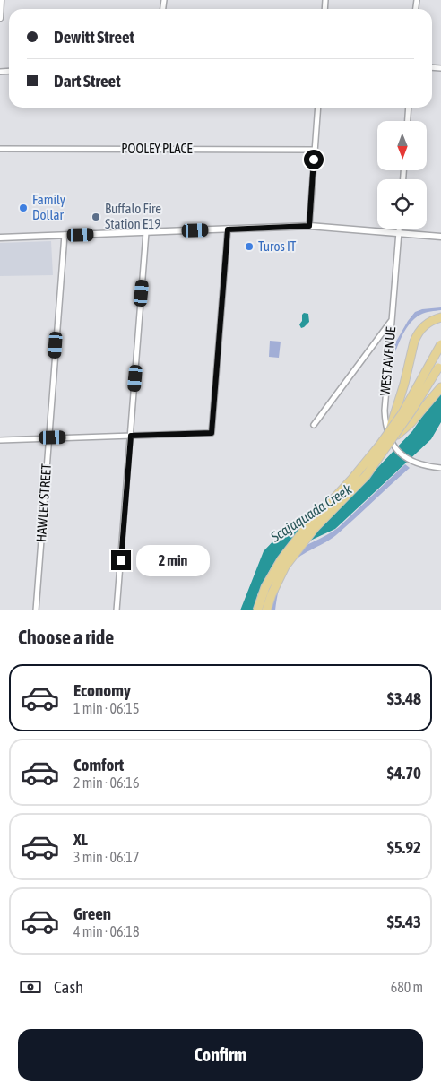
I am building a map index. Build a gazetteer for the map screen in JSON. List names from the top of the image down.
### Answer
{
  "streets": {
    "street": ["POOLEY PLACE", "WEST AVENUE", "HAWLEY STREET"]
  },
  "water": ["Scajaquada Creek"],
  "places": ["Family Dollar", "Buffalo Fire Station E19", "Turos IT"],
  "north": "bottom",
  "page": {
    "banner": ["Dewitt Street", "Dart Street"],
    "bubble": "2 min",
    "heading": "Choose a ride",
    "list": [
      {
        "name": "Economy",
        "note": "1 min · 06:15",
        "value": "$3.48"
      },
      {
        "name": "Comfort",
        "note": "2 min · 06:16",
        "value": "$4.70"
      },
      {
        "name": "XL",
        "note": "3 min · 06:17",
        "value": "$5.92"
      },
      {
        "name": "Green",
        "note": "4 min · 06:18",
        "value": "$5.43"
      }
    ],
    "pay": ["Cash", "680 m"],
    "buttons": "Confirm"
  }
}
